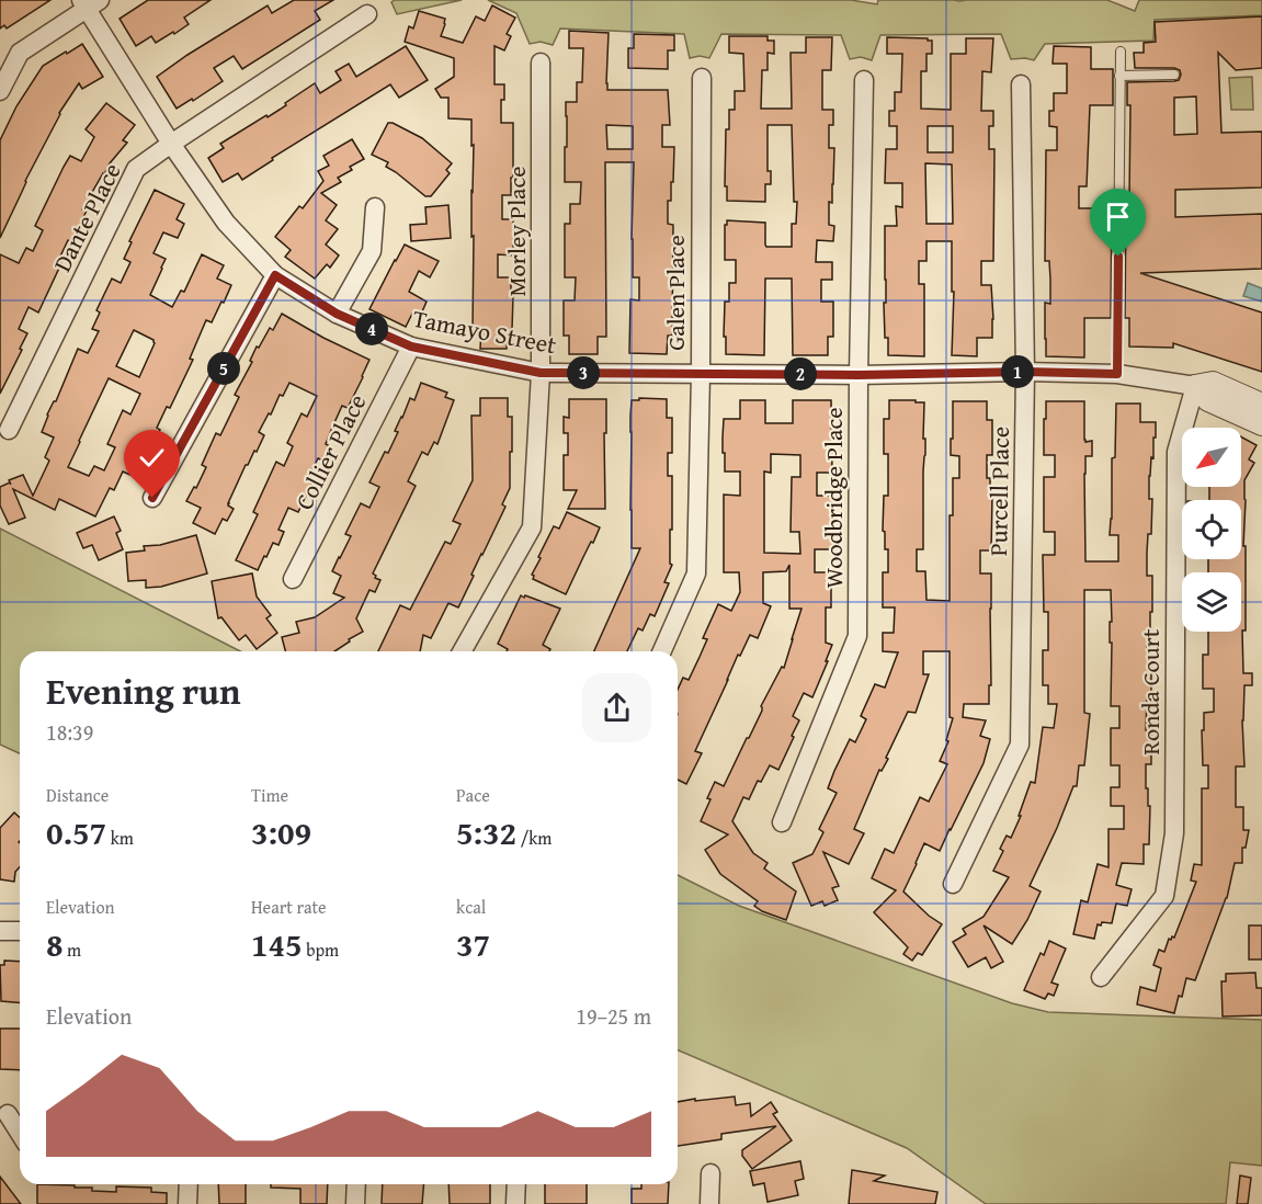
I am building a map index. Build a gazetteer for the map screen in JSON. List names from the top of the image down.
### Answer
{
  "streets": {
    "street": [
      "Dante Place",
      "Morley Place",
      "Galen Place",
      "Tamayo Street",
      "Collier Place",
      "Purcell Place",
      "Woodbridge Place",
      "Ronda Court"
    ]
  },
  "crossings": [
    ["Dante Place", "Tamayo Street"],
    ["Morley Place", "Tamayo Street"],
    ["Galen Place", "Tamayo Street"],
    ["Tamayo Street", "Collier Place"],
    ["Tamayo Street", "Purcell Place"],
    ["Tamayo Street", "Woodbridge Place"],
    ["Tamayo Street", "Ronda Court"]
  ],
  "north": "bottom left",
  "page": {
    "pins": [
      "4",
      "5",
      "1",
      "3",
      "2"
    ],
    "heading": ["Evening run", "18:39"],
    "stats": [
      ["Distance", "0.57 km"],
      ["Time", "3:09"],
      ["Pace", "5:32 /km"],
      ["Elevation", "8 m"],
      ["Heart rate", "145 bpm"],
      ["kcal", "37"]
    ],
    "chart": ["Elevation", "19–25 m"]
  }
}
